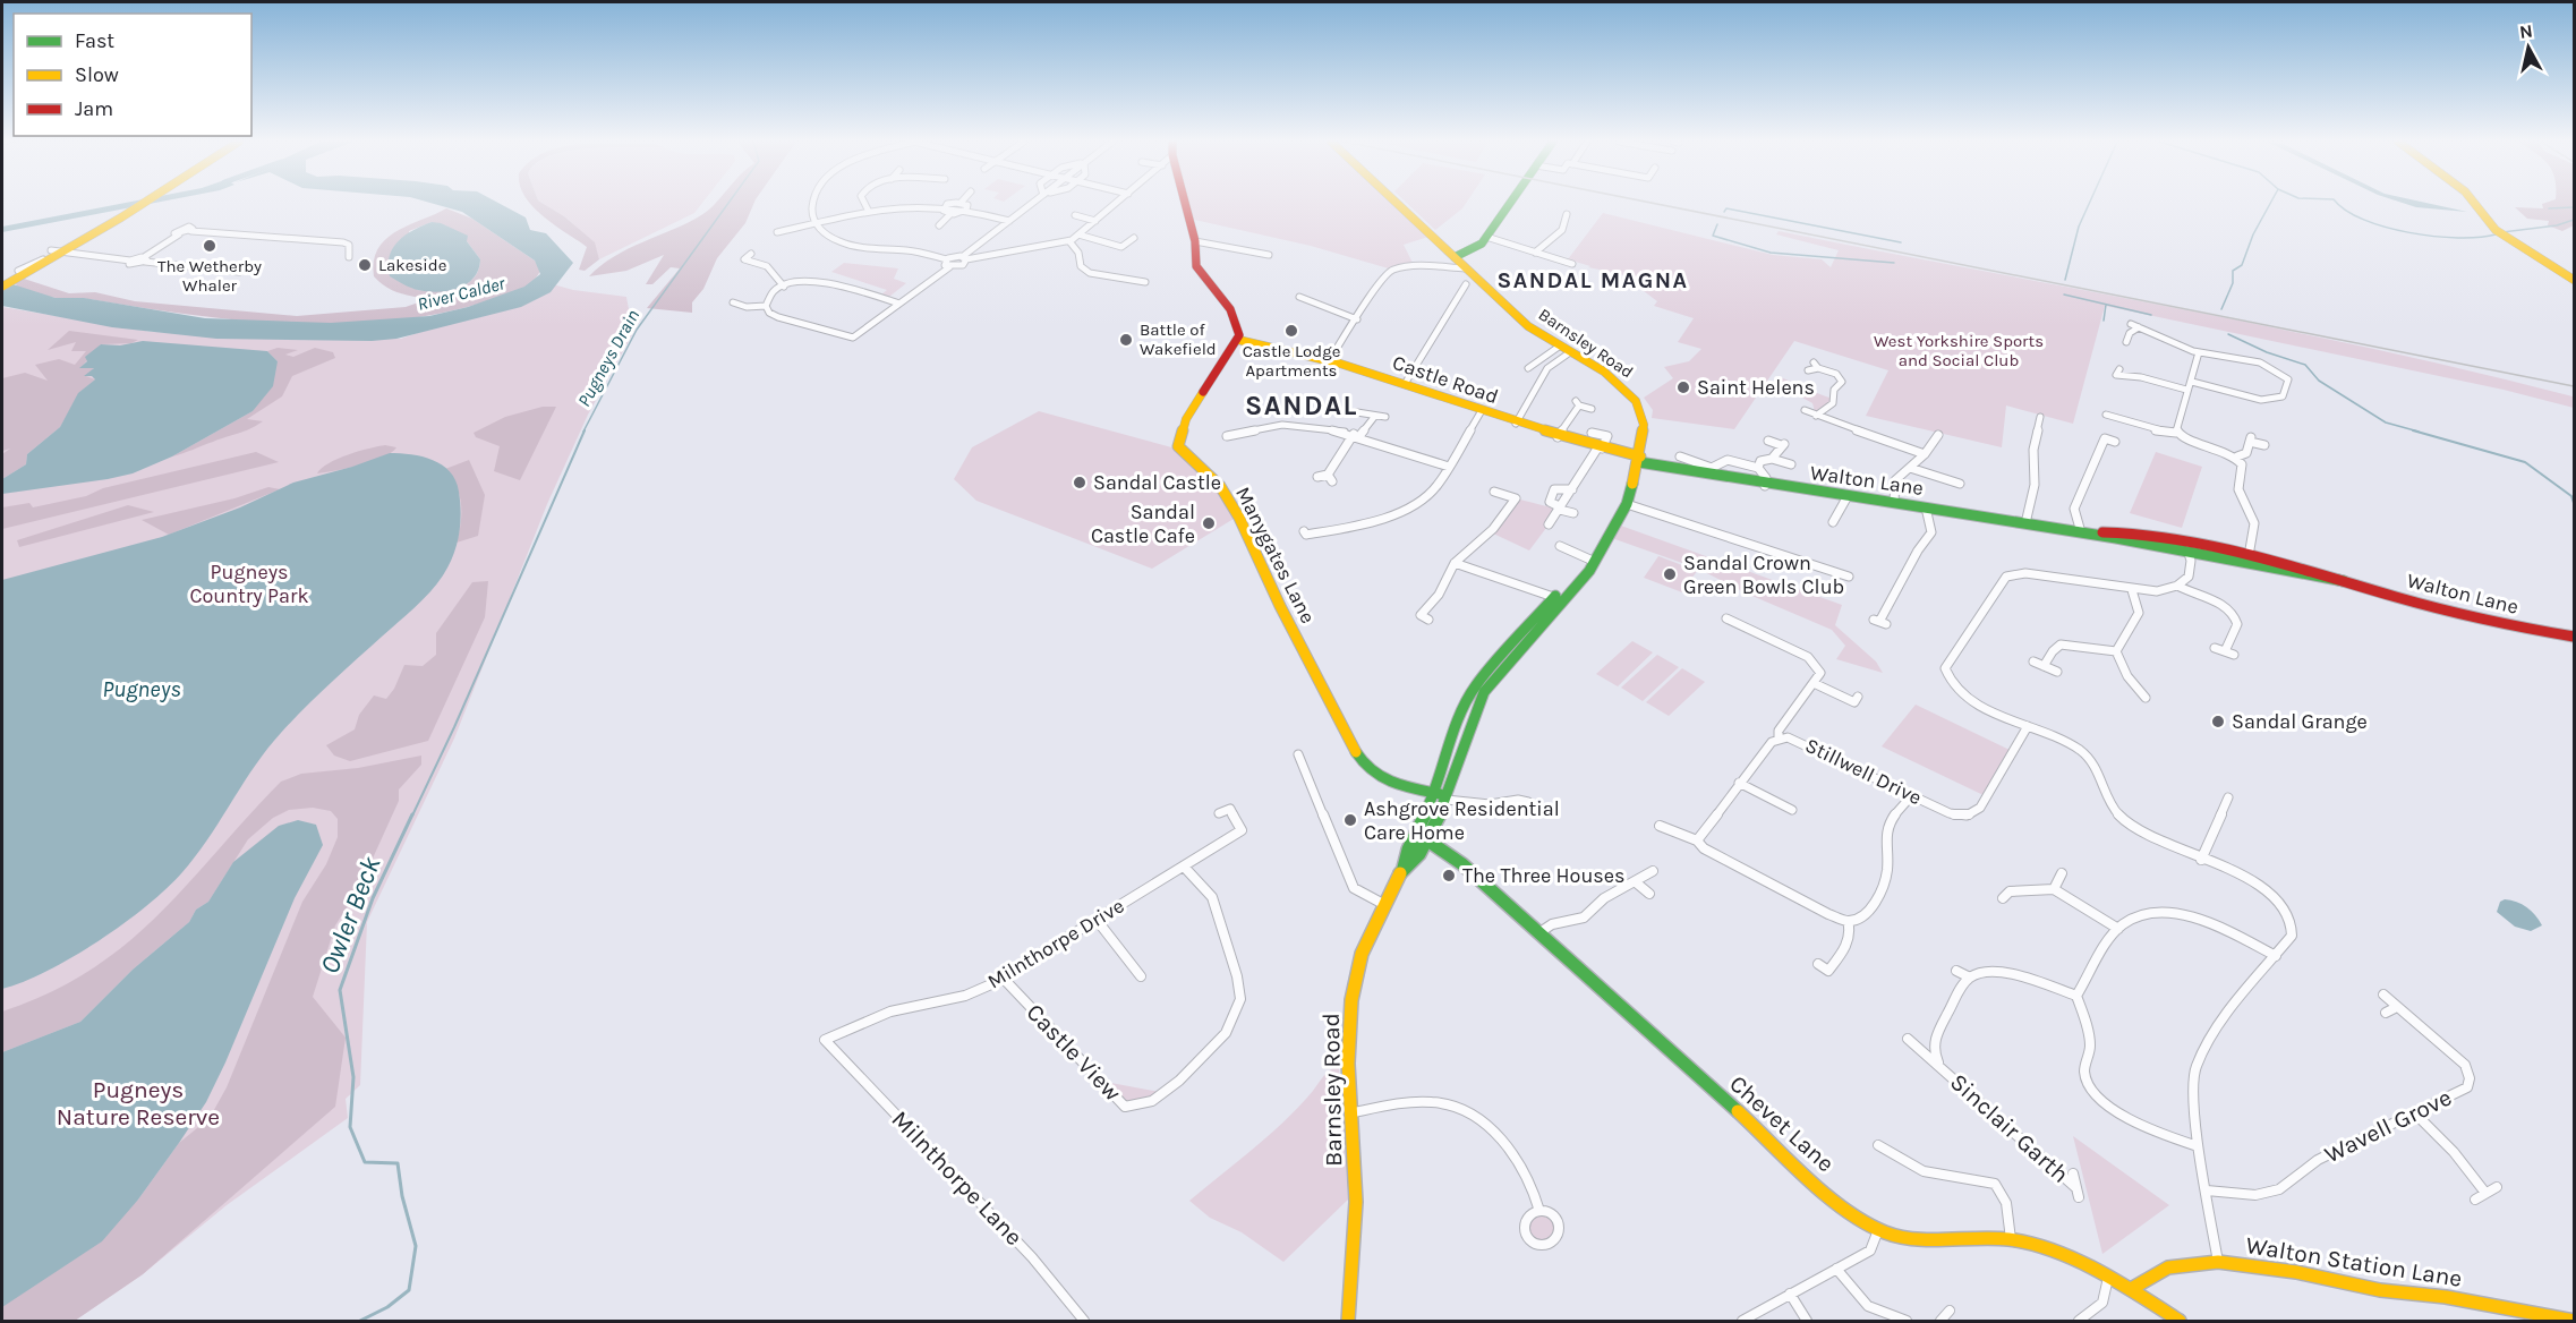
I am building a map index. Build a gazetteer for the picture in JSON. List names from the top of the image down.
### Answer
{
  "streets": {
    "main road": [
      "Barnsley Road",
      "Castle Road",
      "Walton Lane",
      "Manygates Lane",
      "Chevet Lane",
      "Walton Station Lane"
    ],
    "street": [
      "Stillwell Drive",
      "Milnthorpe Drive",
      "Castle View",
      "Wavell Grove",
      "Sinclair Garth",
      "Milnthorpe Lane"
    ]
  },
  "crossings": [
    ["Barnsley Road", "Castle Road"],
    ["Barnsley Road", "Walton Lane"],
    ["Barnsley Road", "Manygates Lane"],
    ["Barnsley Road", "Chevet Lane"],
    ["Castle Road", "Walton Lane"],
    ["Castle Road", "Manygates Lane"],
    ["Milnthorpe Drive", "Castle View"],
    ["Milnthorpe Drive", "Milnthorpe Lane"],
    ["Chevet Lane", "Walton Station Lane"]
  ],
  "districts": ["SANDAL MAGNA", "SANDAL"],
  "water": [
    "River Calder",
    "Pugneys Drain",
    "Pugneys",
    "Owler Beck"
  ],
  "parks": ["West Yorkshire Sports and Social Club", "Pugneys Country Park", "Pugneys Nature Reserve"],
  "places": [
    "The Wetherby Whaler",
    "Lakeside",
    "Castle Lodge Apartments",
    "Battle of Wakefield",
    "Saint Helens",
    "Sandal Castle",
    "Sandal Castle Cafe",
    "Sandal Crown Green Bowls Club",
    "Sandal Grange",
    "Ashgrove Residential Care Home",
    "The Three Houses"
  ],
  "legend": ["Fast", "Slow", "Jam"],
  "north": "top"
}
